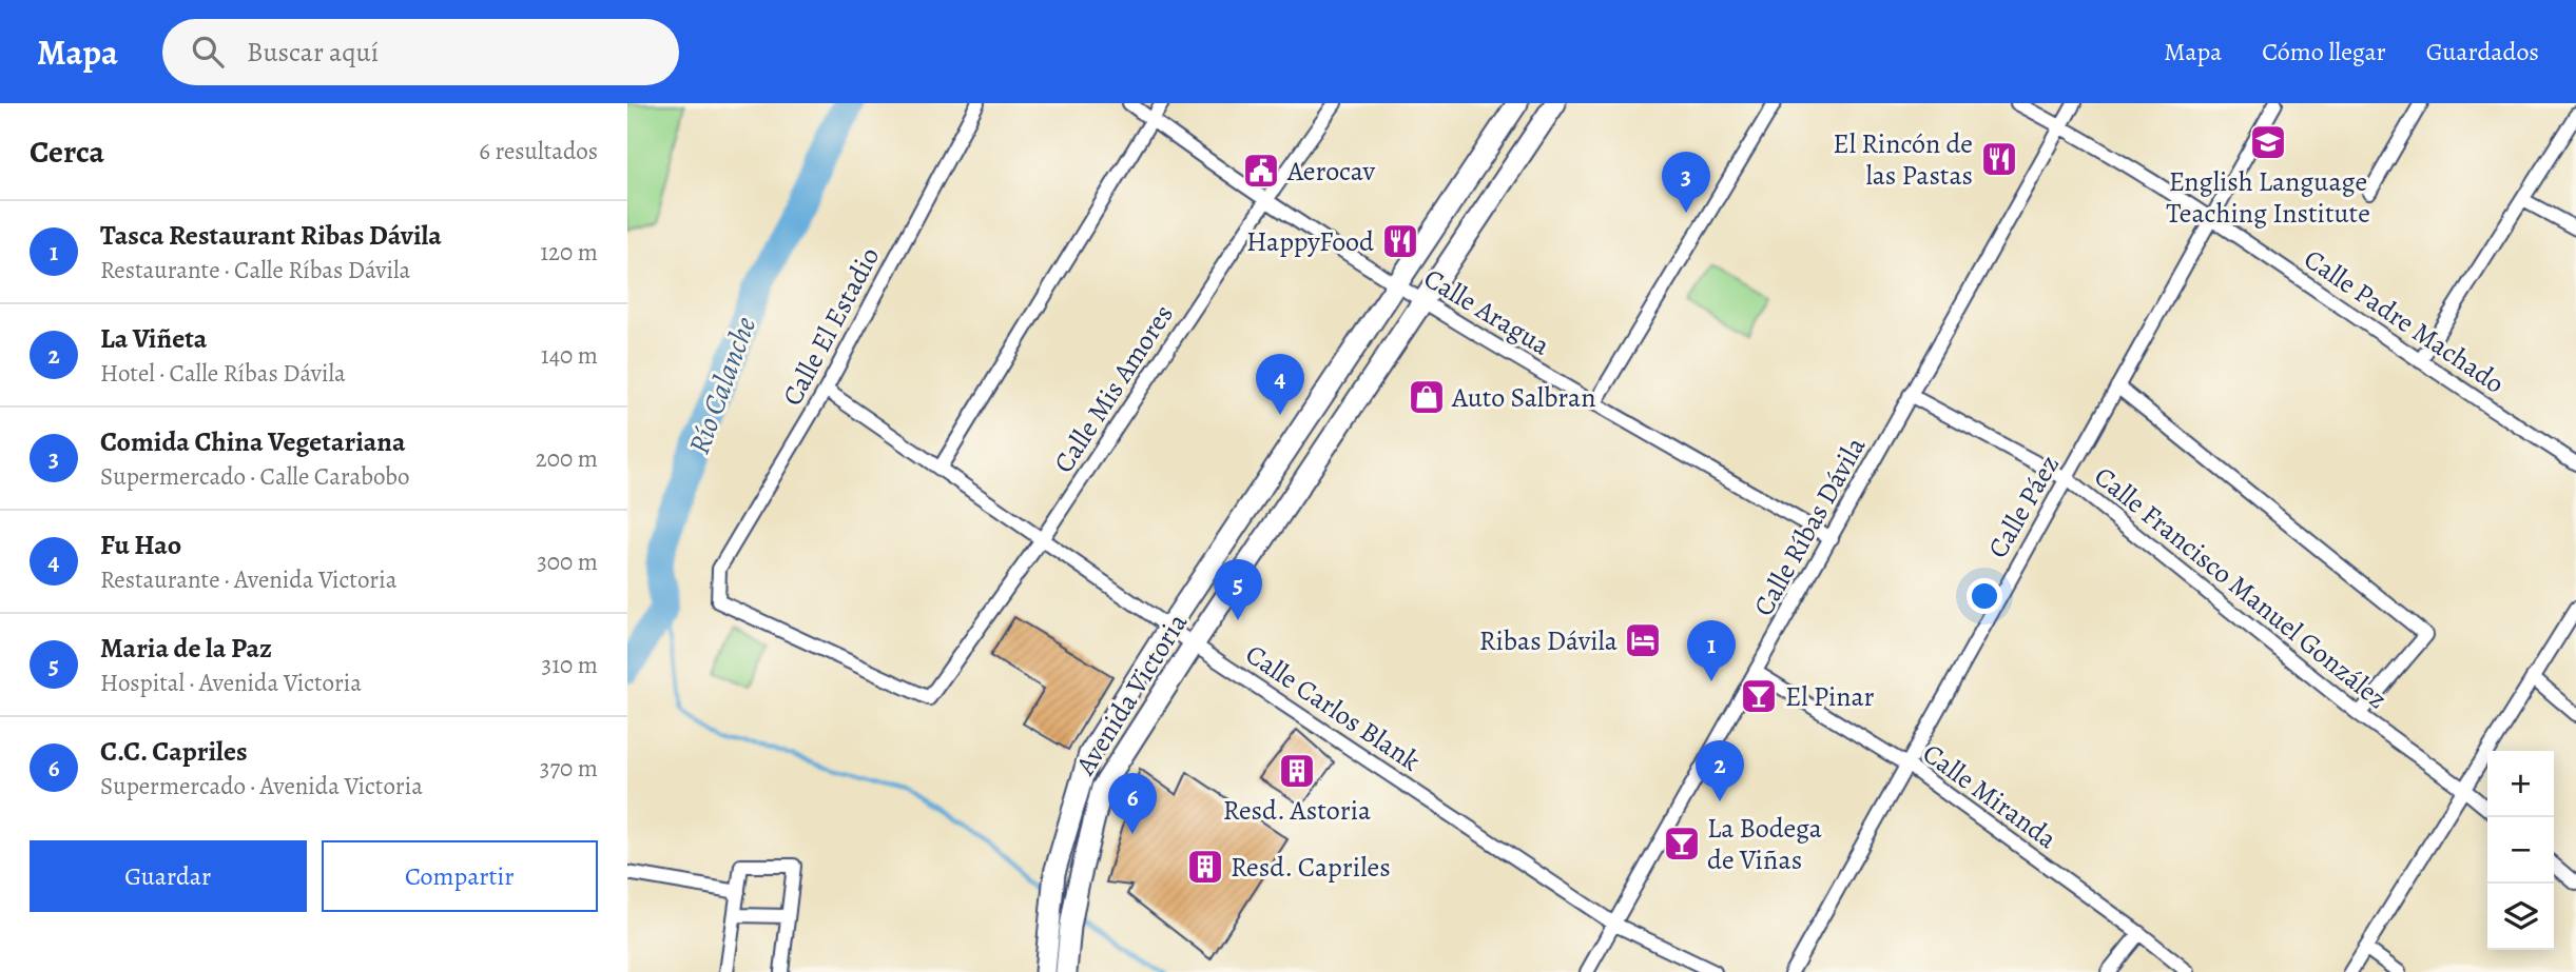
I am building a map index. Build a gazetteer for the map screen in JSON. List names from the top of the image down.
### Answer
{
  "streets": {
    "main road": ["Avenida Victoria"],
    "street": [
      "Calle Aragua",
      "Calle Padre Machado",
      "Calle El Estadio",
      "Calle Mis Amores",
      "Calle Páez",
      "Calle Ríbas Dávila",
      "Calle Francisco Manuel González",
      "Calle Carlos Blank",
      "Calle Miranda"
    ]
  },
  "crossings": [
    ["Calle Aragua", "Calle Mis Amores"],
    ["Calle Aragua", "Calle Ríbas Dávila"],
    ["Calle Aragua", "Avenida Victoria"],
    ["Calle Padre Machado", "Calle Páez"],
    ["Calle Padre Machado", "Calle Ríbas Dávila"],
    ["Calle El Estadio", "Calle Mis Amores"],
    ["Calle El Estadio", "Calle Carlos Blank"],
    ["Calle Mis Amores", "Calle Carlos Blank"],
    ["Calle Páez", "Calle Francisco Manuel González"],
    ["Calle Páez", "Calle Miranda"],
    ["Calle Ríbas Dávila", "Calle Francisco Manuel González"],
    ["Calle Ríbas Dávila", "Calle Carlos Blank"],
    ["Calle Ríbas Dávila", "Calle Miranda"],
    ["Avenida Victoria", "Calle Carlos Blank"]
  ],
  "water": ["Río Calanche"],
  "places": {
    "school or university": ["English Language Teaching Institute"],
    "restaurant": ["El Rincón de las Pastas", "HappyFood"],
    "public building": ["Aerocav"],
    "shop": ["Auto Salbran"],
    "hotel": ["Ribas Dávila"],
    "bar": ["El Pinar", "La Bodega de Viñas"],
    "building": ["Resd. Astoria", "Resd. Capriles"]
  },
  "page": {
    "header": "Mapa",
    "search": "Buscar aquí",
    "nav": ["Mapa", "Cómo llegar", "Guardados"],
    "heading": ["Cerca", "6 resultados"],
    "pins": [
      "3",
      "4",
      "5",
      "1",
      "2",
      "6"
    ],
    "list": [
      {
        "mark": "1",
        "name": "Tasca Restaurant Ribas Dávila",
        "note": "Restaurante · Calle Ríbas Dávila",
        "value": "120 m"
      },
      {
        "mark": "2",
        "name": "La Viñeta",
        "note": "Hotel · Calle Ríbas Dávila",
        "value": "140 m"
      },
      {
        "mark": "3",
        "name": "Comida China Vegetariana",
        "note": "Supermercado · Calle Carabobo",
        "value": "200 m"
      },
      {
        "mark": "4",
        "name": "Fu Hao",
        "note": "Restaurante · Avenida Victoria",
        "value": "300 m"
      },
      {
        "mark": "5",
        "name": "Maria de la Paz",
        "note": "Hospital · Avenida Victoria",
        "value": "310 m"
      },
      {
        "mark": "6",
        "name": "C.C. Capriles",
        "note": "Supermercado · Avenida Victoria",
        "value": "370 m"
      }
    ],
    "map_buttons": ["+", "−"],
    "buttons": ["Guardar", "Compartir"]
  }
}
